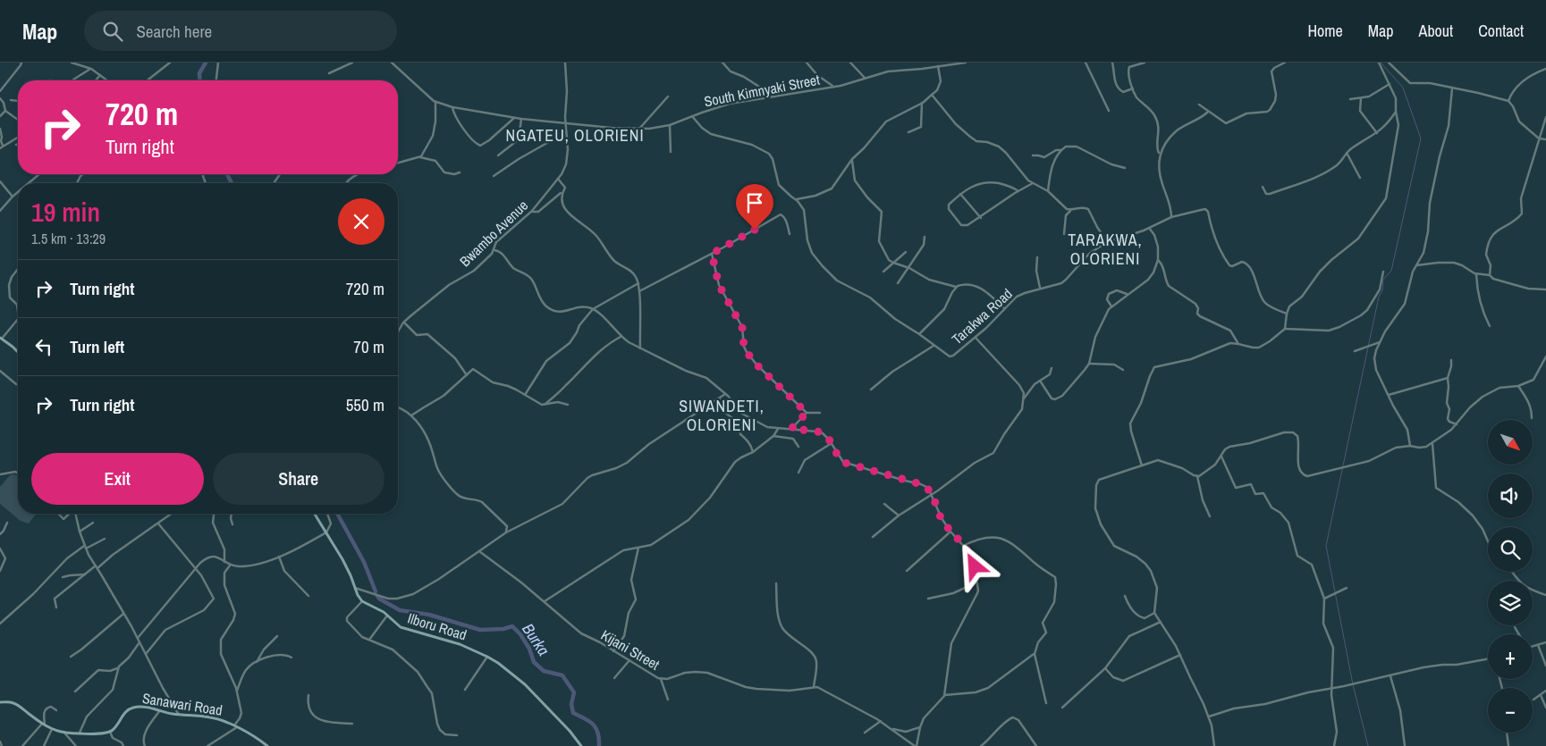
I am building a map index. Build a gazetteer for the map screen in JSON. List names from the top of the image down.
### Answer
{
  "streets": {
    "street": [
      "South Kimnyaki Street",
      "Bwambo Avenue",
      "Tarakwa Road",
      "Ilboru Road",
      "Kijani Street",
      "Sanawari Road"
    ]
  },
  "crossings": [
    ["South Kimnyaki Street", "Bwambo Avenue"],
    ["South Kimnyaki Street", "Tarakwa Road"]
  ],
  "districts": ["NGATEU, OLORIENI", "TARAKWA, OLORIENI", "SIWANDETI, OLORIENI"],
  "water": ["Burka"],
  "north": "bottom right",
  "page": {
    "header": "Map",
    "search": "Search here",
    "nav": [
      "Home",
      "Map",
      "About",
      "Contact"
    ],
    "turn": ["720 m", "Turn right"],
    "heading": ["19 min", "1.5 km · 13:29"],
    "list": [
      {
        "name": "Turn right",
        "value": "720 m"
      },
      {
        "name": "Turn left",
        "value": "70 m"
      },
      {
        "name": "Turn right",
        "value": "550 m"
      }
    ],
    "map_buttons": ["+", "−"],
    "buttons": ["Exit", "Share"]
  }
}
